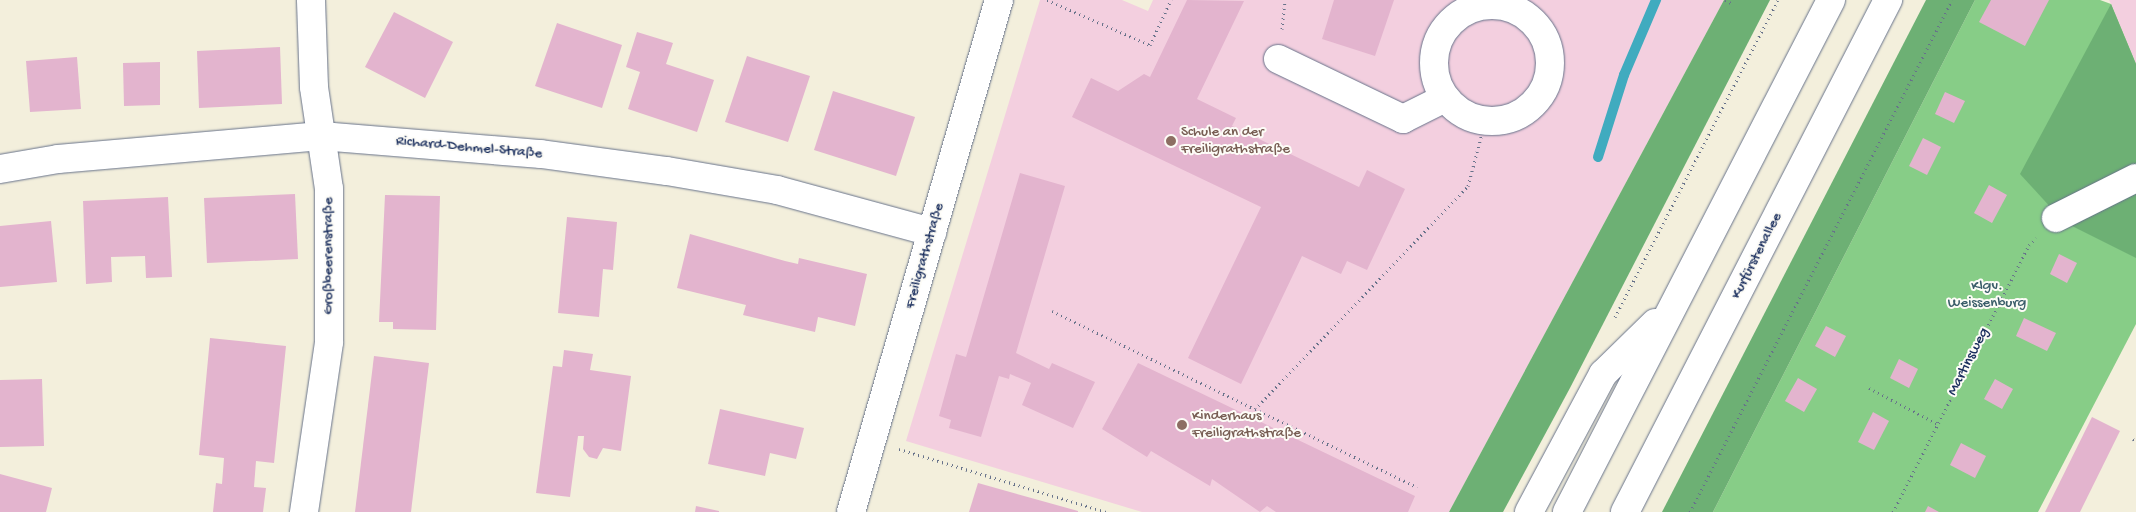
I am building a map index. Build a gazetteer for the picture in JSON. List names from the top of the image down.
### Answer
{
  "streets": {
    "street": [
      "Richard-Dehmel-Straße",
      "Großbeerenstraße",
      "Freiligrathstraße",
      "Kurfürstenallee"
    ],
    "path": ["Martinsweg"]
  },
  "crossings": [
    ["Richard-Dehmel-Straße", "Großbeerenstraße"],
    ["Richard-Dehmel-Straße", "Freiligrathstraße"]
  ],
  "parks": ["Klgv. Weissenburg"],
  "places": ["Schule an der Freiligrathstraße", "Kinderhaus Freiligrathstraße"]
}
